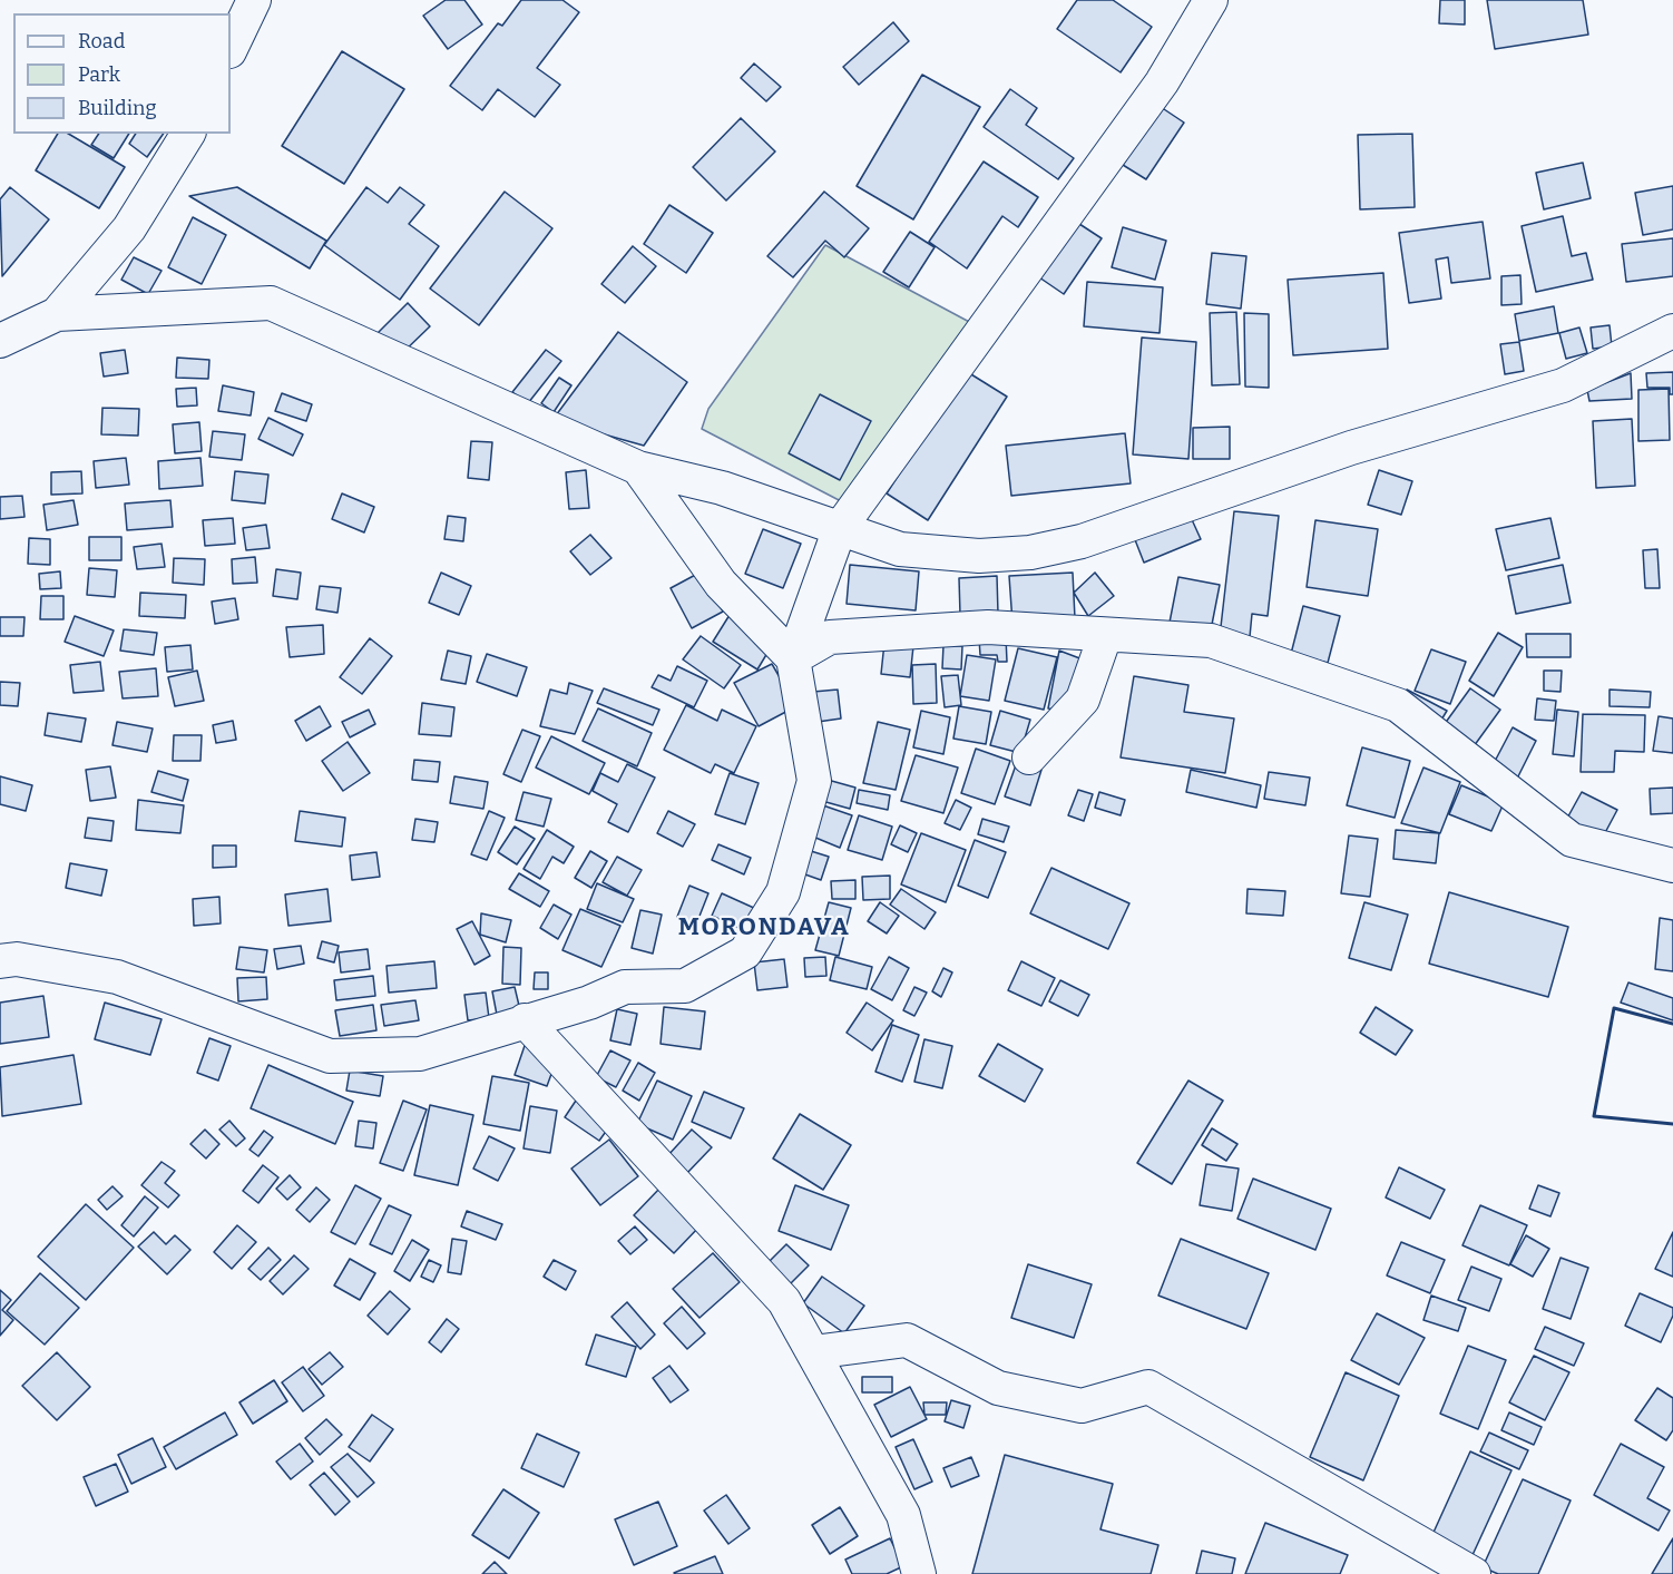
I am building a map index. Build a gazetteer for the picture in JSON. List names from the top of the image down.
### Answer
{
  "districts": ["MORONDAVA"],
  "legend": ["Road", "Park", "Building"]
}
